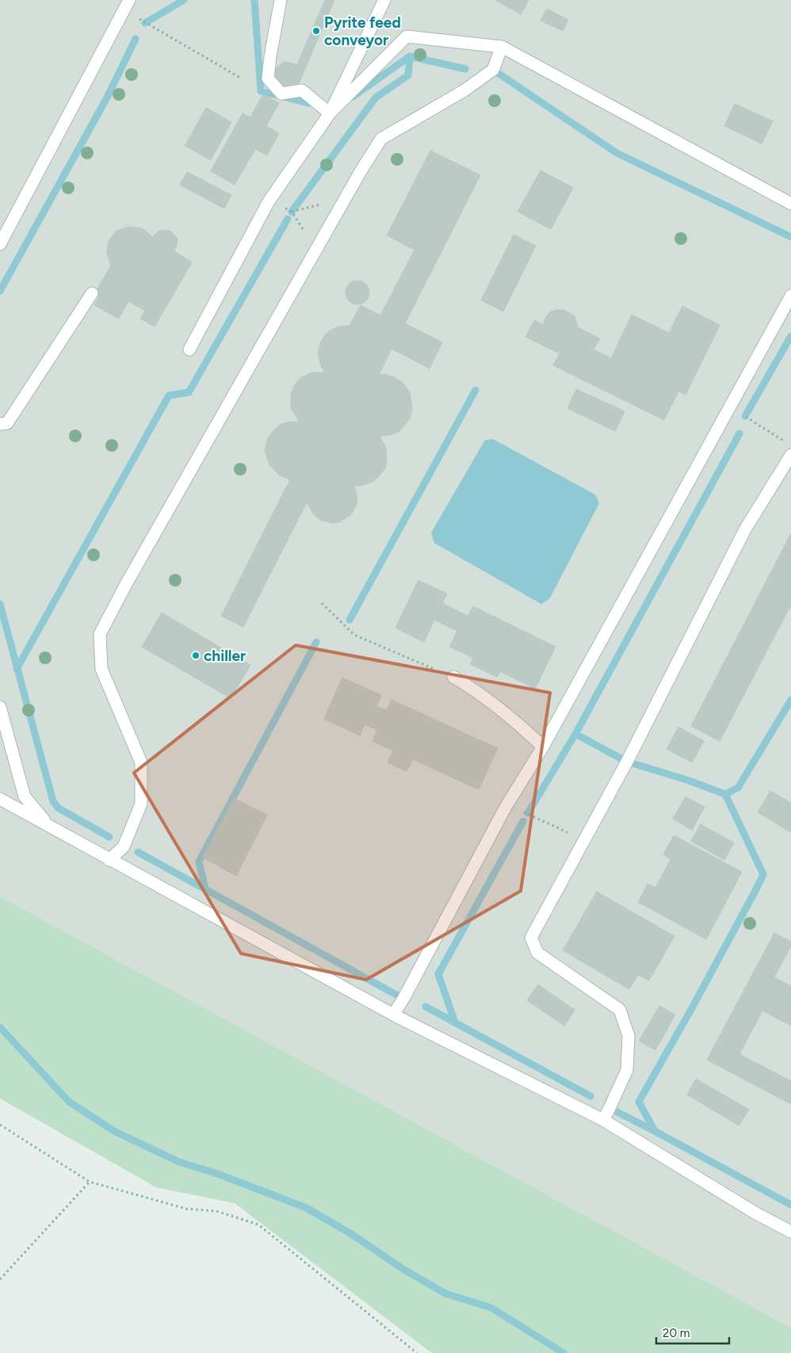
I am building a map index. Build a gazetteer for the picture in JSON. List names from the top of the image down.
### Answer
{
  "places": ["Pyrite feed conveyor", "chiller"],
  "scale_bar": "20 m"
}
